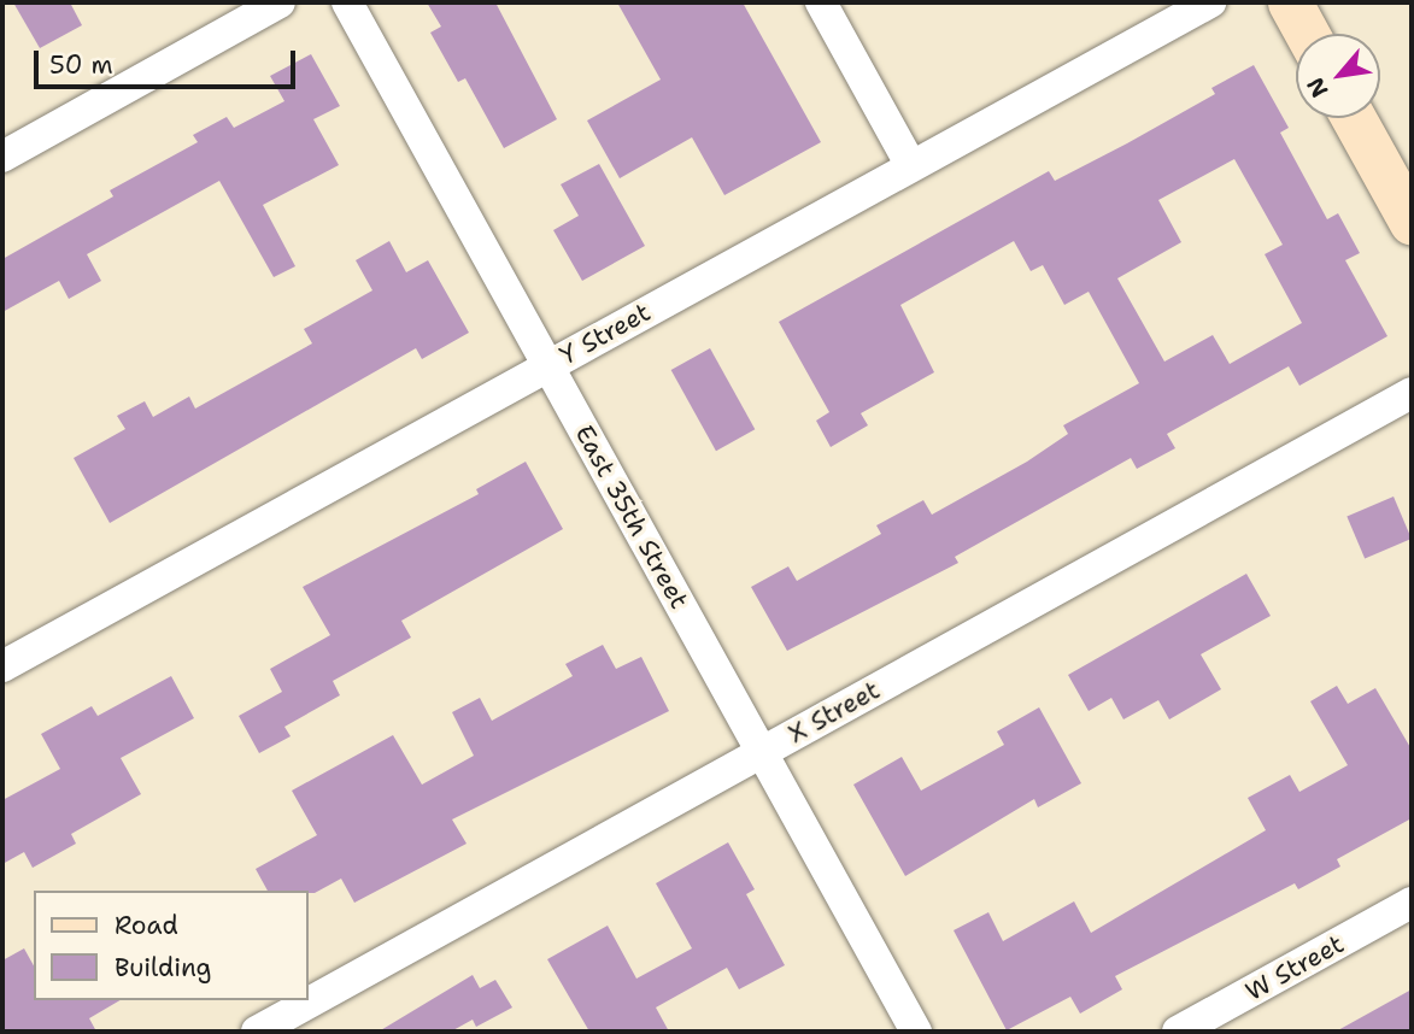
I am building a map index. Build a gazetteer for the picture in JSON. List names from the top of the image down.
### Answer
{
  "streets": {
    "street": [
      "Y Street",
      "East 35th Street",
      "X Street",
      "W Street"
    ]
  },
  "crossings": [
    ["Y Street", "East 35th Street"],
    ["East 35th Street", "X Street"]
  ],
  "legend": ["Road", "Building"],
  "scale_bar": "50 m",
  "north": "bottom left"
}
